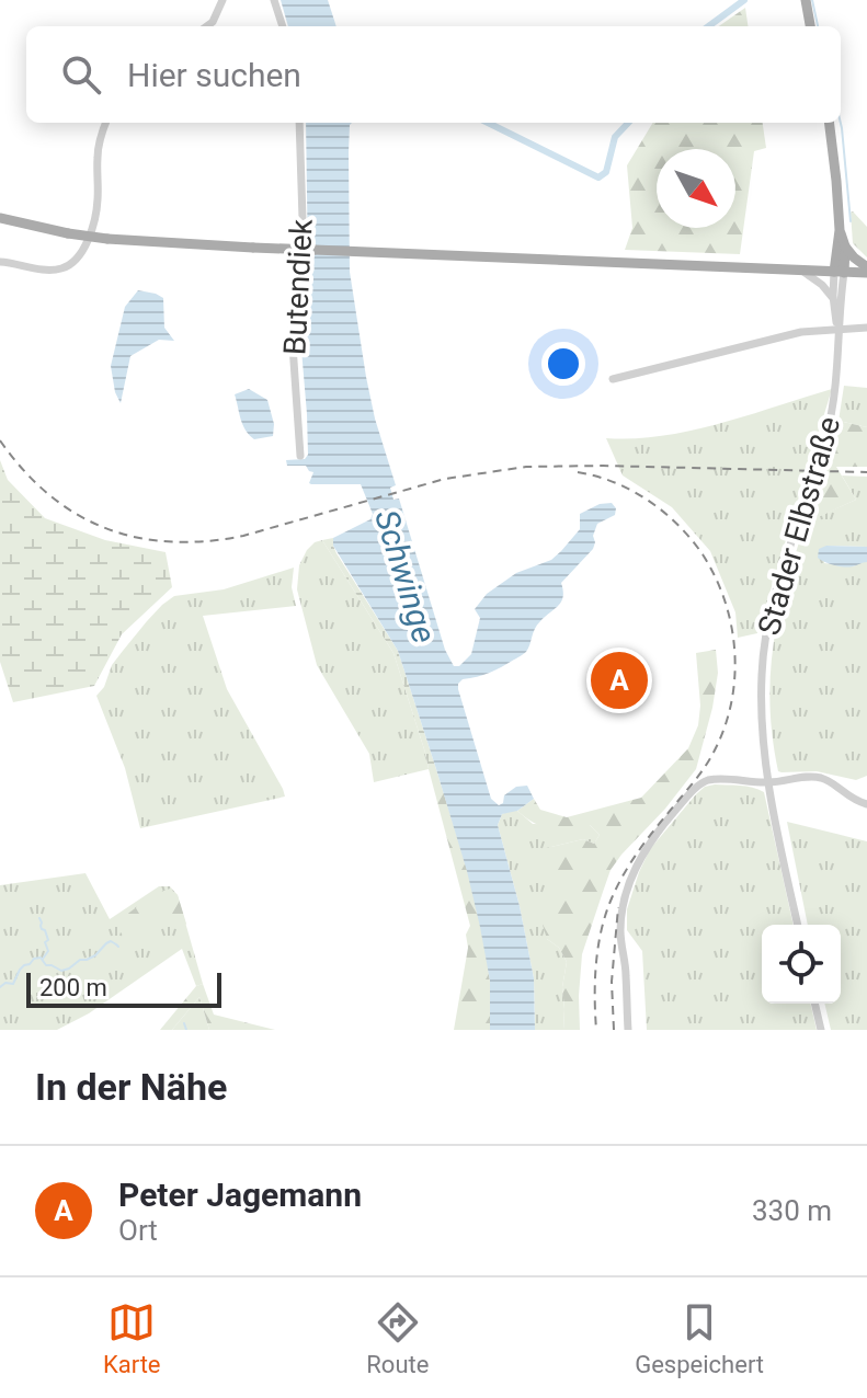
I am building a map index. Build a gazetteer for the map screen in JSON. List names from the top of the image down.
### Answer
{
  "streets": {
    "street": ["Butendiek", "Stader Elbstraße"]
  },
  "water": ["Schwinge"],
  "scale_bar": "200 m",
  "north": "bottom right",
  "page": {
    "search": "Hier suchen",
    "pins": "A",
    "scale": "200 m",
    "heading": "In der Nähe",
    "list": [
      {
        "mark": "A",
        "name": "Peter Jagemann",
        "note": "Ort",
        "value": "330 m"
      }
    ],
    "nav": ["Karte", "Route", "Gespeichert"]
  }
}
